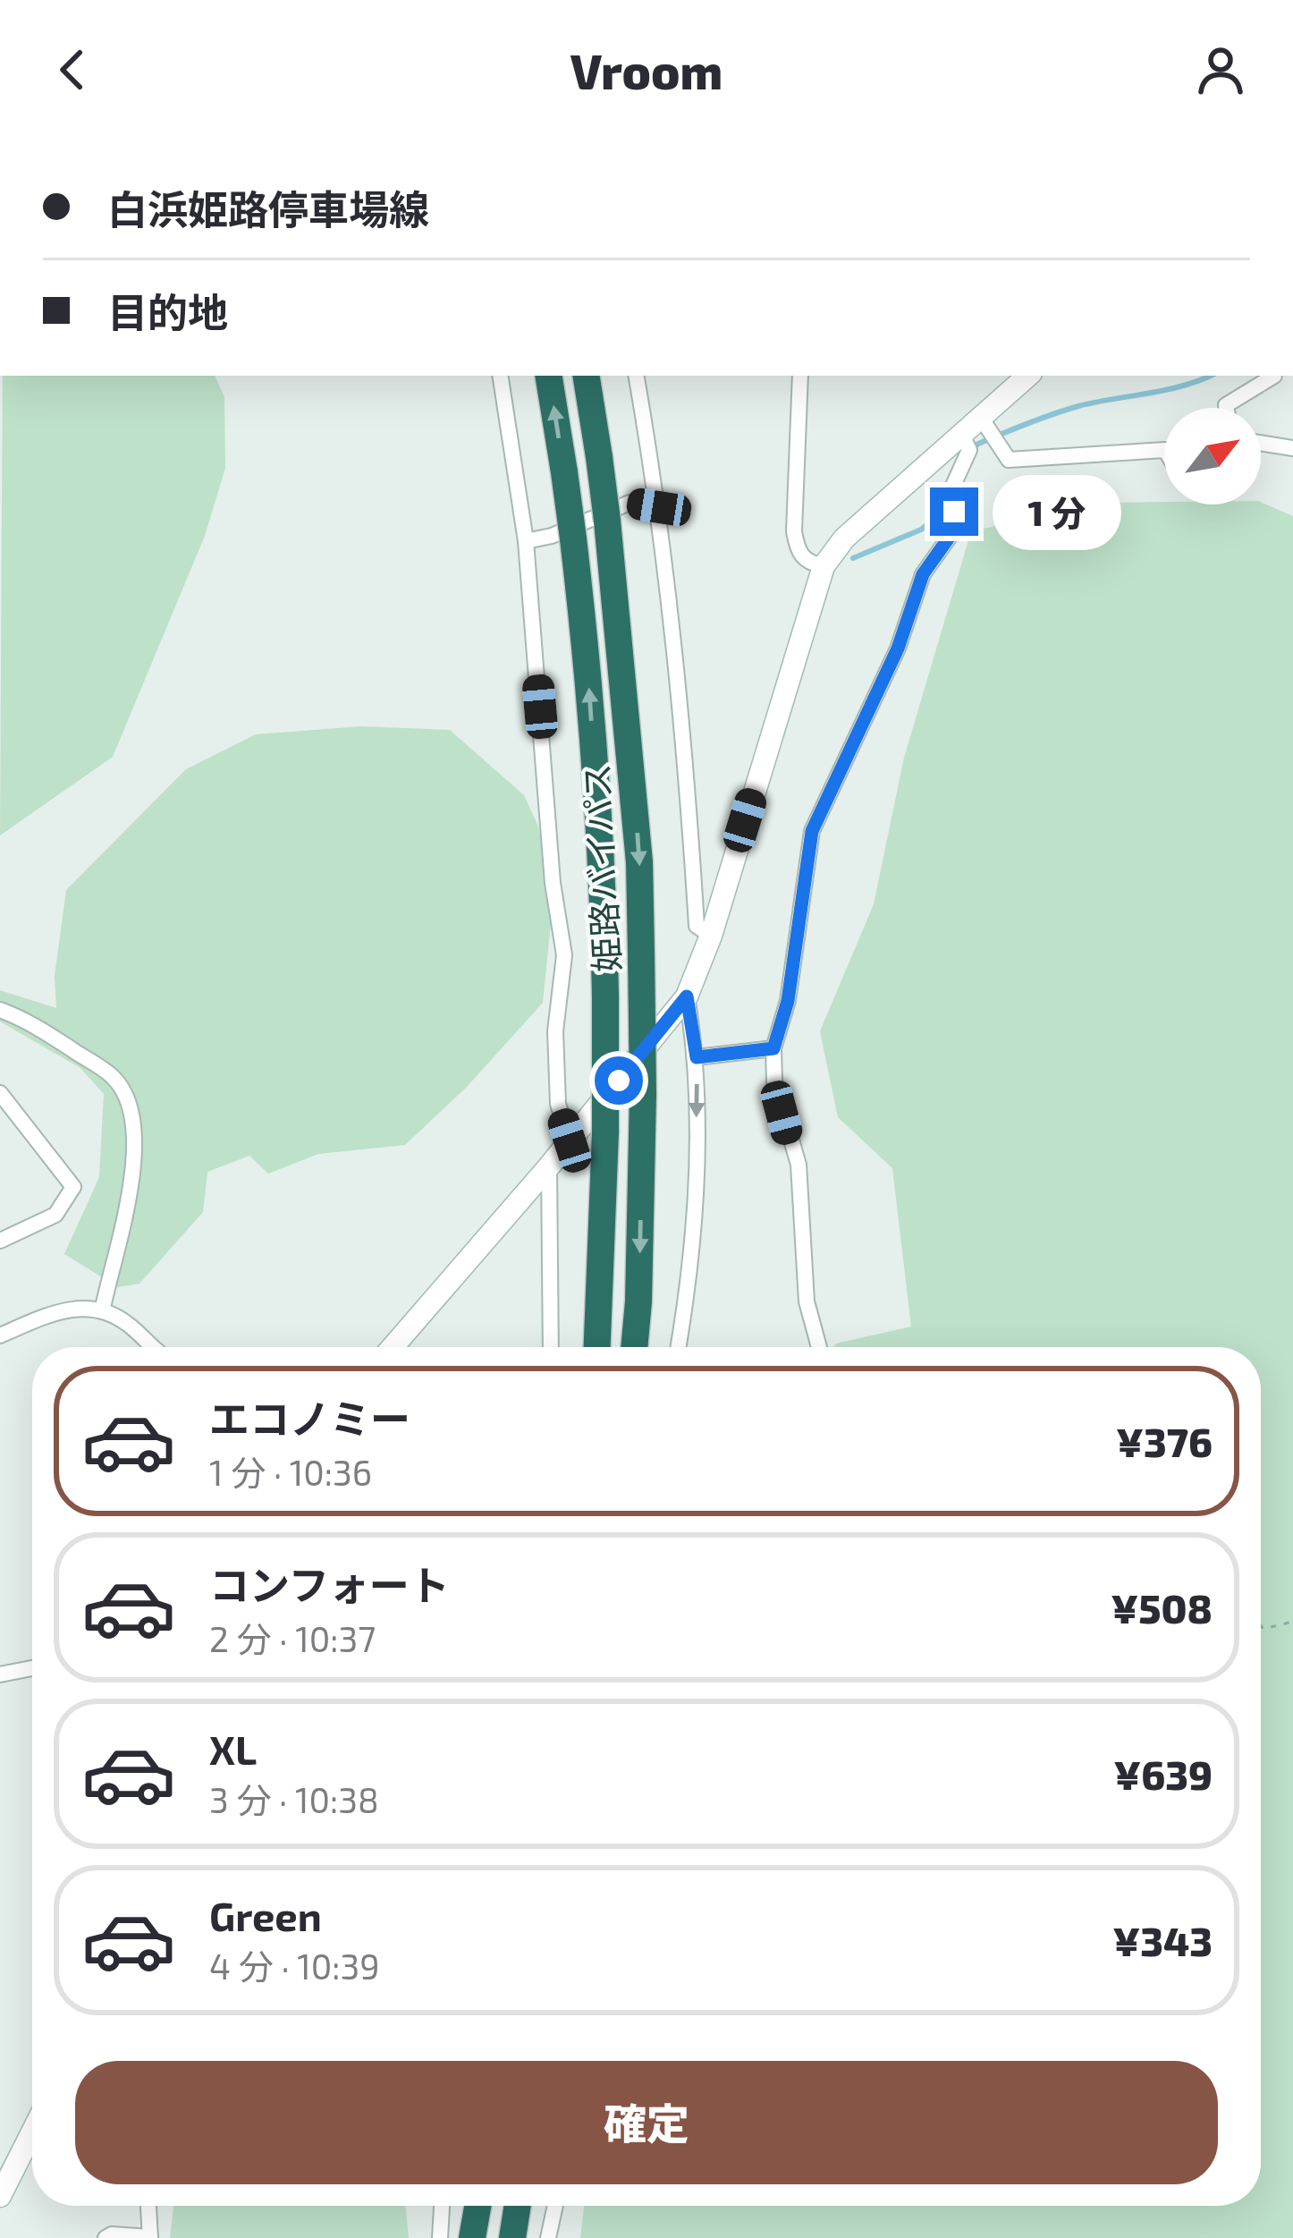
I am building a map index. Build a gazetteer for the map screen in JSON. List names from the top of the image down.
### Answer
{
  "streets": {
    "highway": ["姫路バイパス"]
  },
  "north": "top right",
  "page": {
    "header": "Vroom",
    "banner": ["白浜姫路停車場線", "目的地"],
    "bubble": "1 分",
    "list": [
      {
        "name": "エコノミー",
        "note": "1 分 · 10:36",
        "value": "¥376"
      },
      {
        "name": "コンフォート",
        "note": "2 分 · 10:37",
        "value": "¥508"
      },
      {
        "name": "XL",
        "note": "3 分 · 10:38",
        "value": "¥639"
      },
      {
        "name": "Green",
        "note": "4 分 · 10:39",
        "value": "¥343"
      }
    ],
    "buttons": "確定"
  }
}
